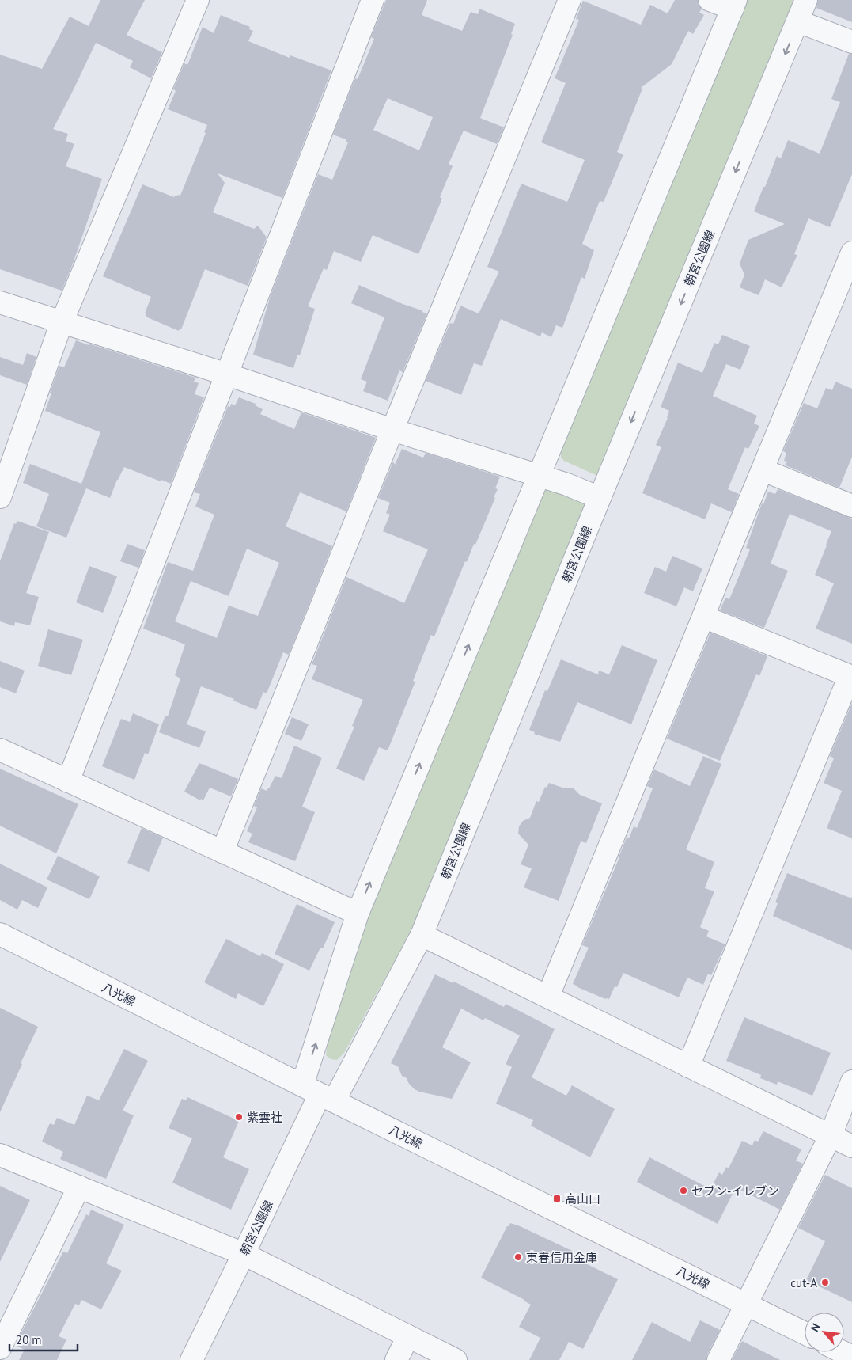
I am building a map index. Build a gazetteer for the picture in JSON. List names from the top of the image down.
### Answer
{
  "streets": {
    "street": ["朝宮公園線", "八光線"]
  },
  "crossings": [
    ["朝宮公園線", "八光線"]
  ],
  "places": {
    "other": [
      "紫雲社",
      "セブン-イレブン",
      "東春信用金庫",
      "cut-A"
    ],
    "transit": ["高山口"]
  },
  "scale_bar": "20 m",
  "north": "top left"
}
